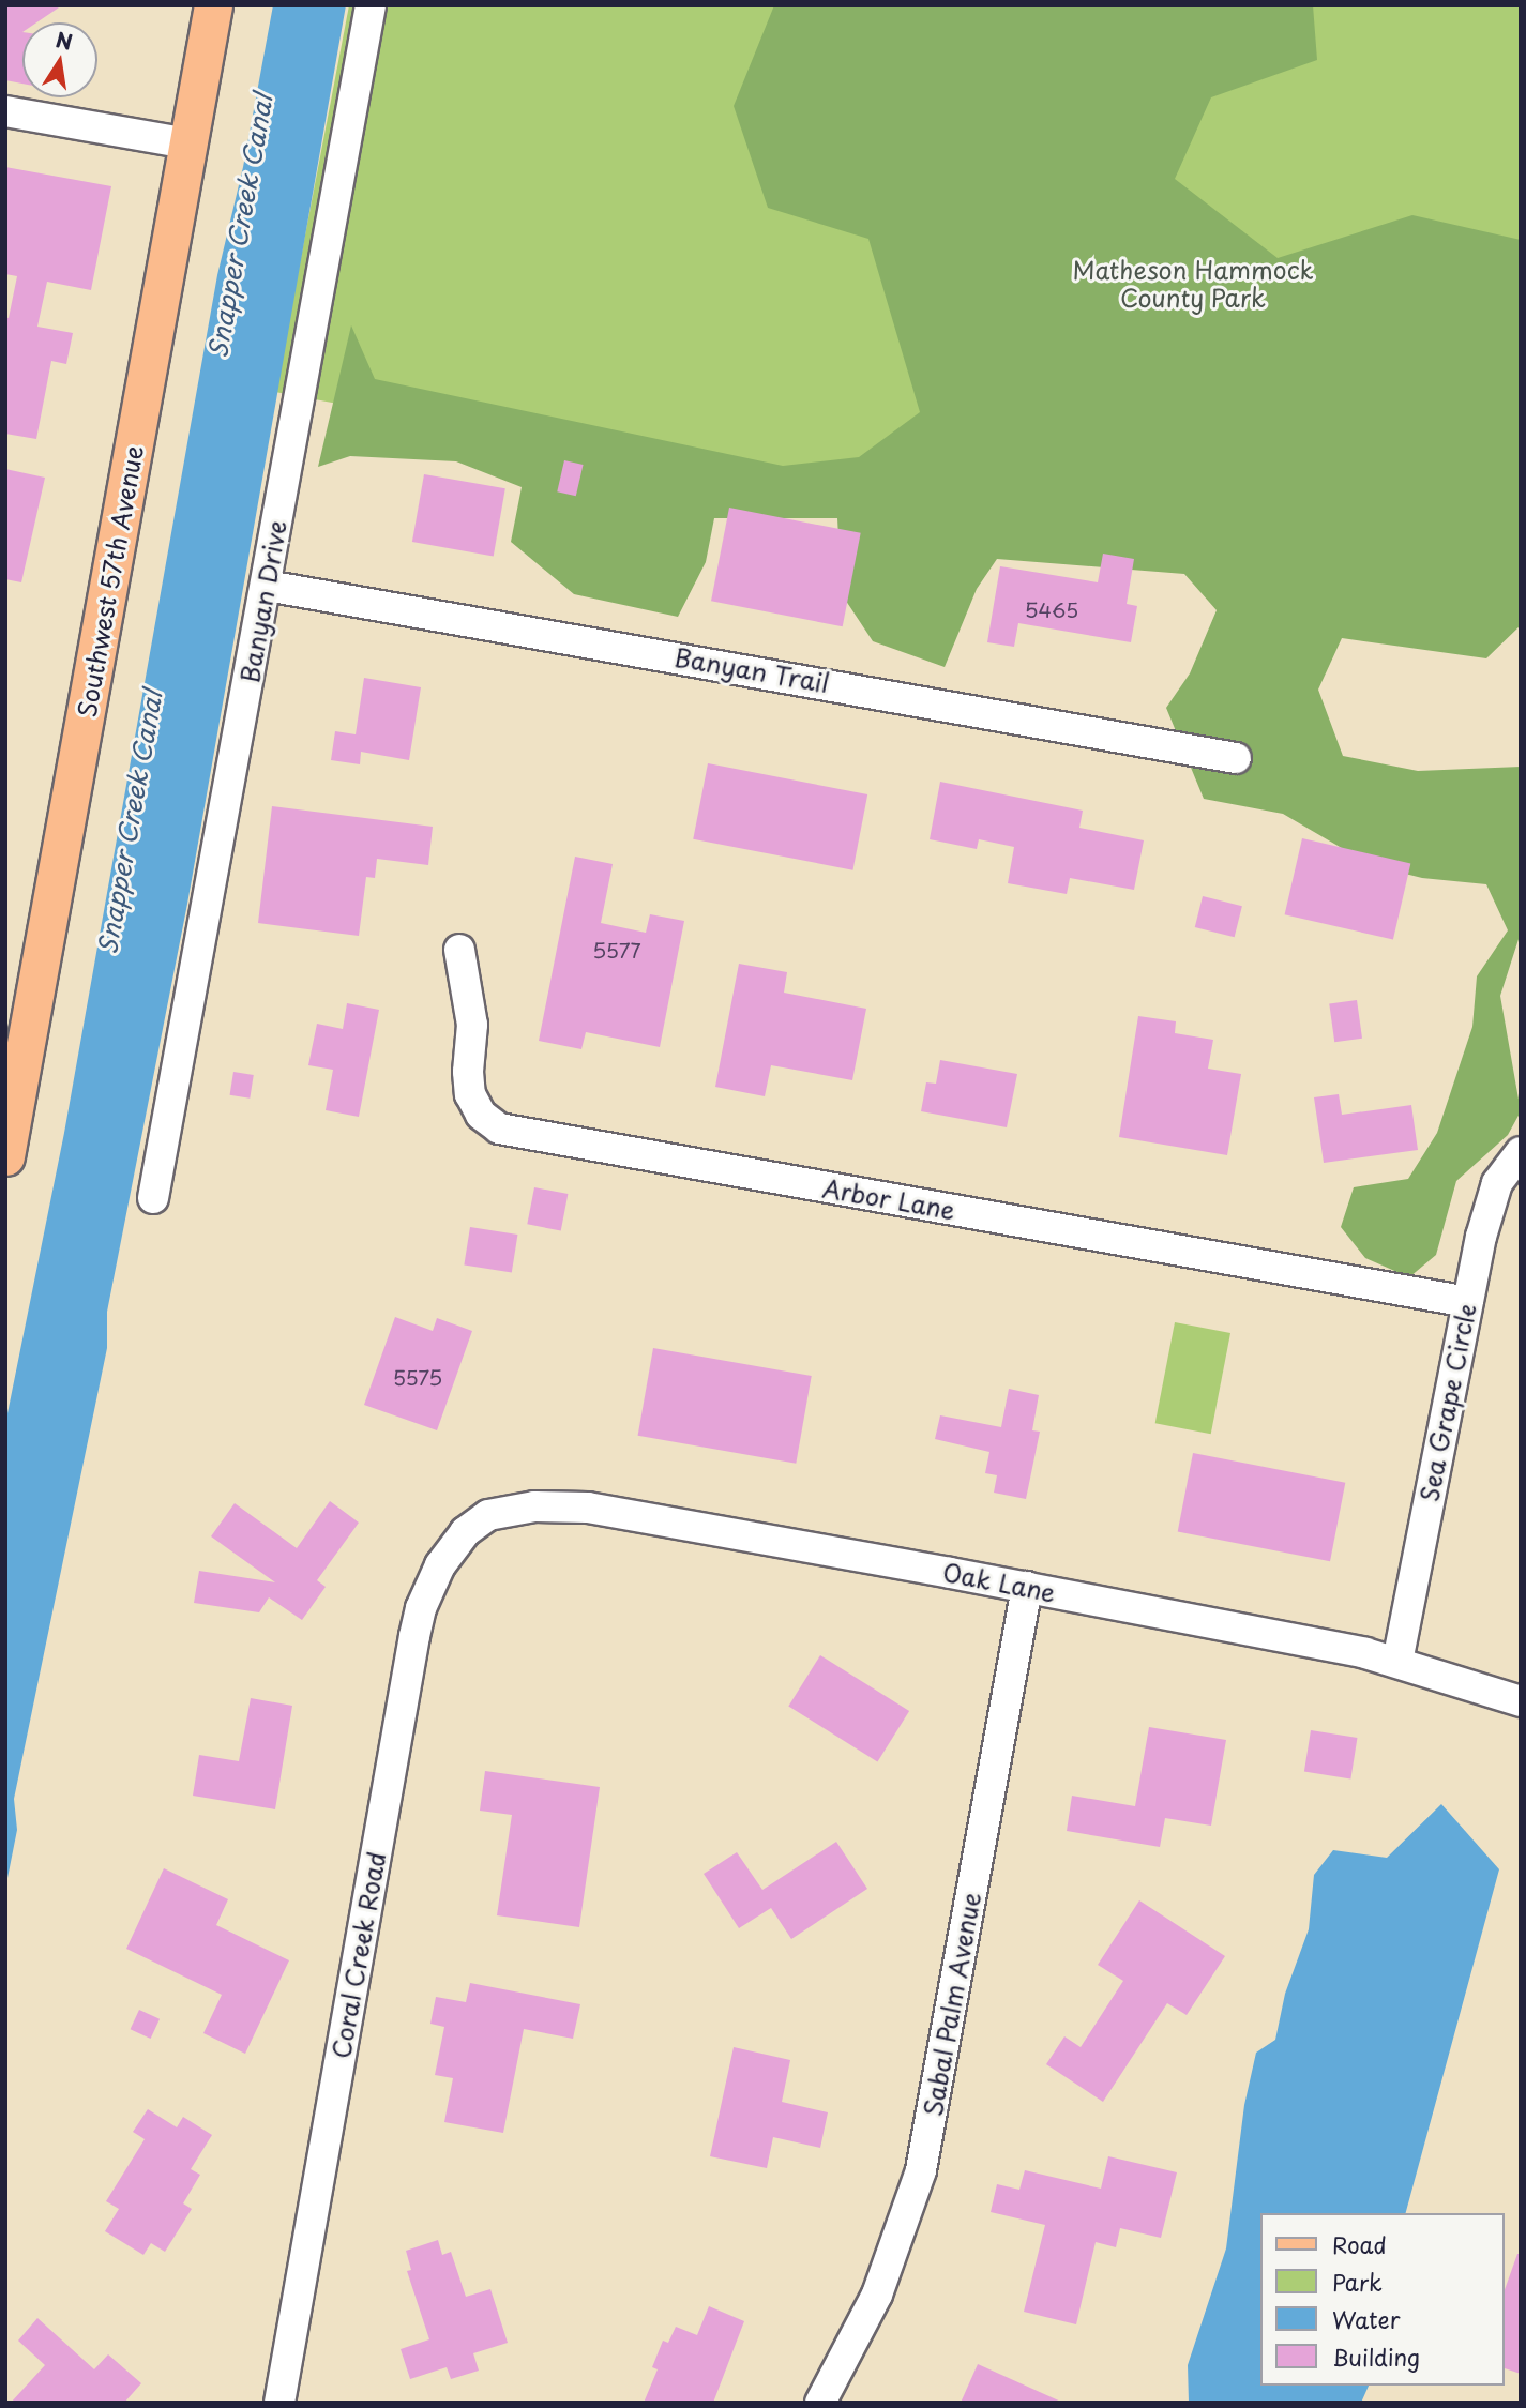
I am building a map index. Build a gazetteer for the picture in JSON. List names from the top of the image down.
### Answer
{
  "streets": {
    "main road": ["Southwest 57th Avenue"],
    "street": [
      "Banyan Drive",
      "Banyan Trail",
      "Arbor Lane",
      "Sea Grape Circle",
      "Oak Lane",
      "Coral Creek Road",
      "Sabal Palm Avenue"
    ]
  },
  "crossings": [
    ["Banyan Drive", "Banyan Trail"],
    ["Arbor Lane", "Sea Grape Circle"],
    ["Sea Grape Circle", "Oak Lane"],
    ["Oak Lane", "Coral Creek Road"],
    ["Oak Lane", "Sabal Palm Avenue"]
  ],
  "water": ["Snapper Creek Canal"],
  "parks": ["Matheson Hammock County Park"],
  "house_numbers": ["5465", "5577", "5575"],
  "legend": [
    "Road",
    "Park",
    "Water",
    "Building"
  ],
  "north": "top"
}
